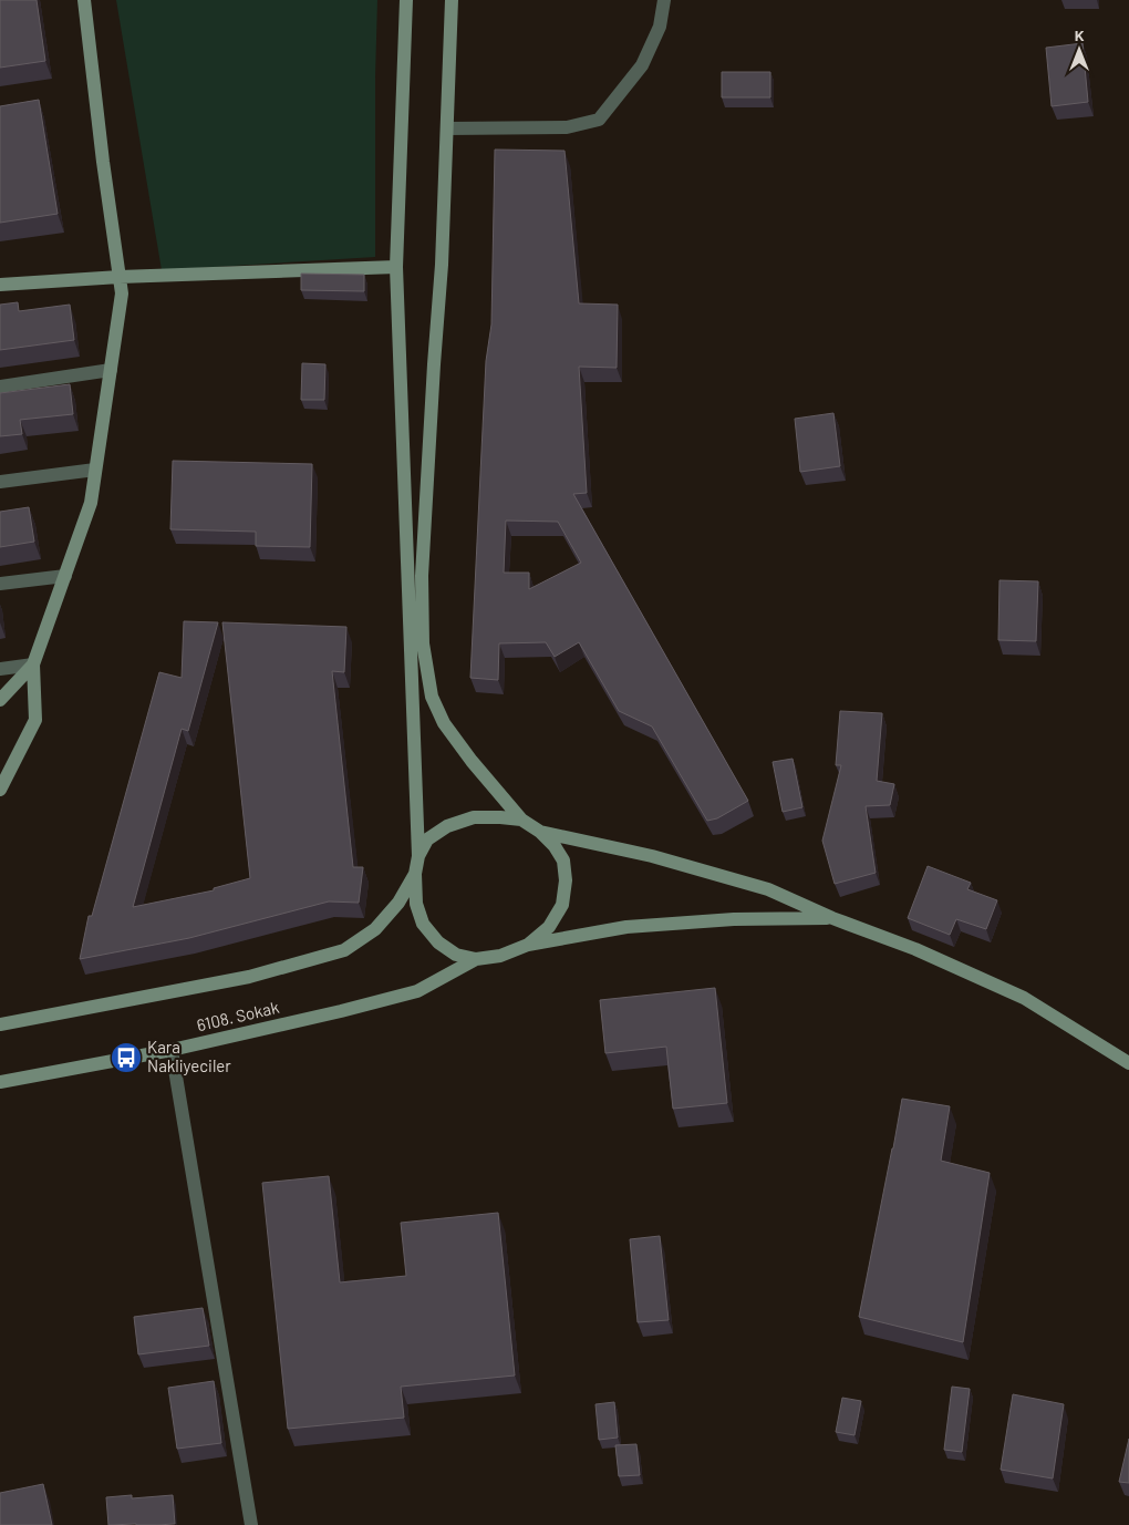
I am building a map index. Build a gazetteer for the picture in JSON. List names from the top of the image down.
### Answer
{
  "streets": {
    "street": ["6108. Sokak"]
  },
  "places": {
    "bus stop": ["Kara Nakliyeciler"]
  },
  "north": "top"
}
